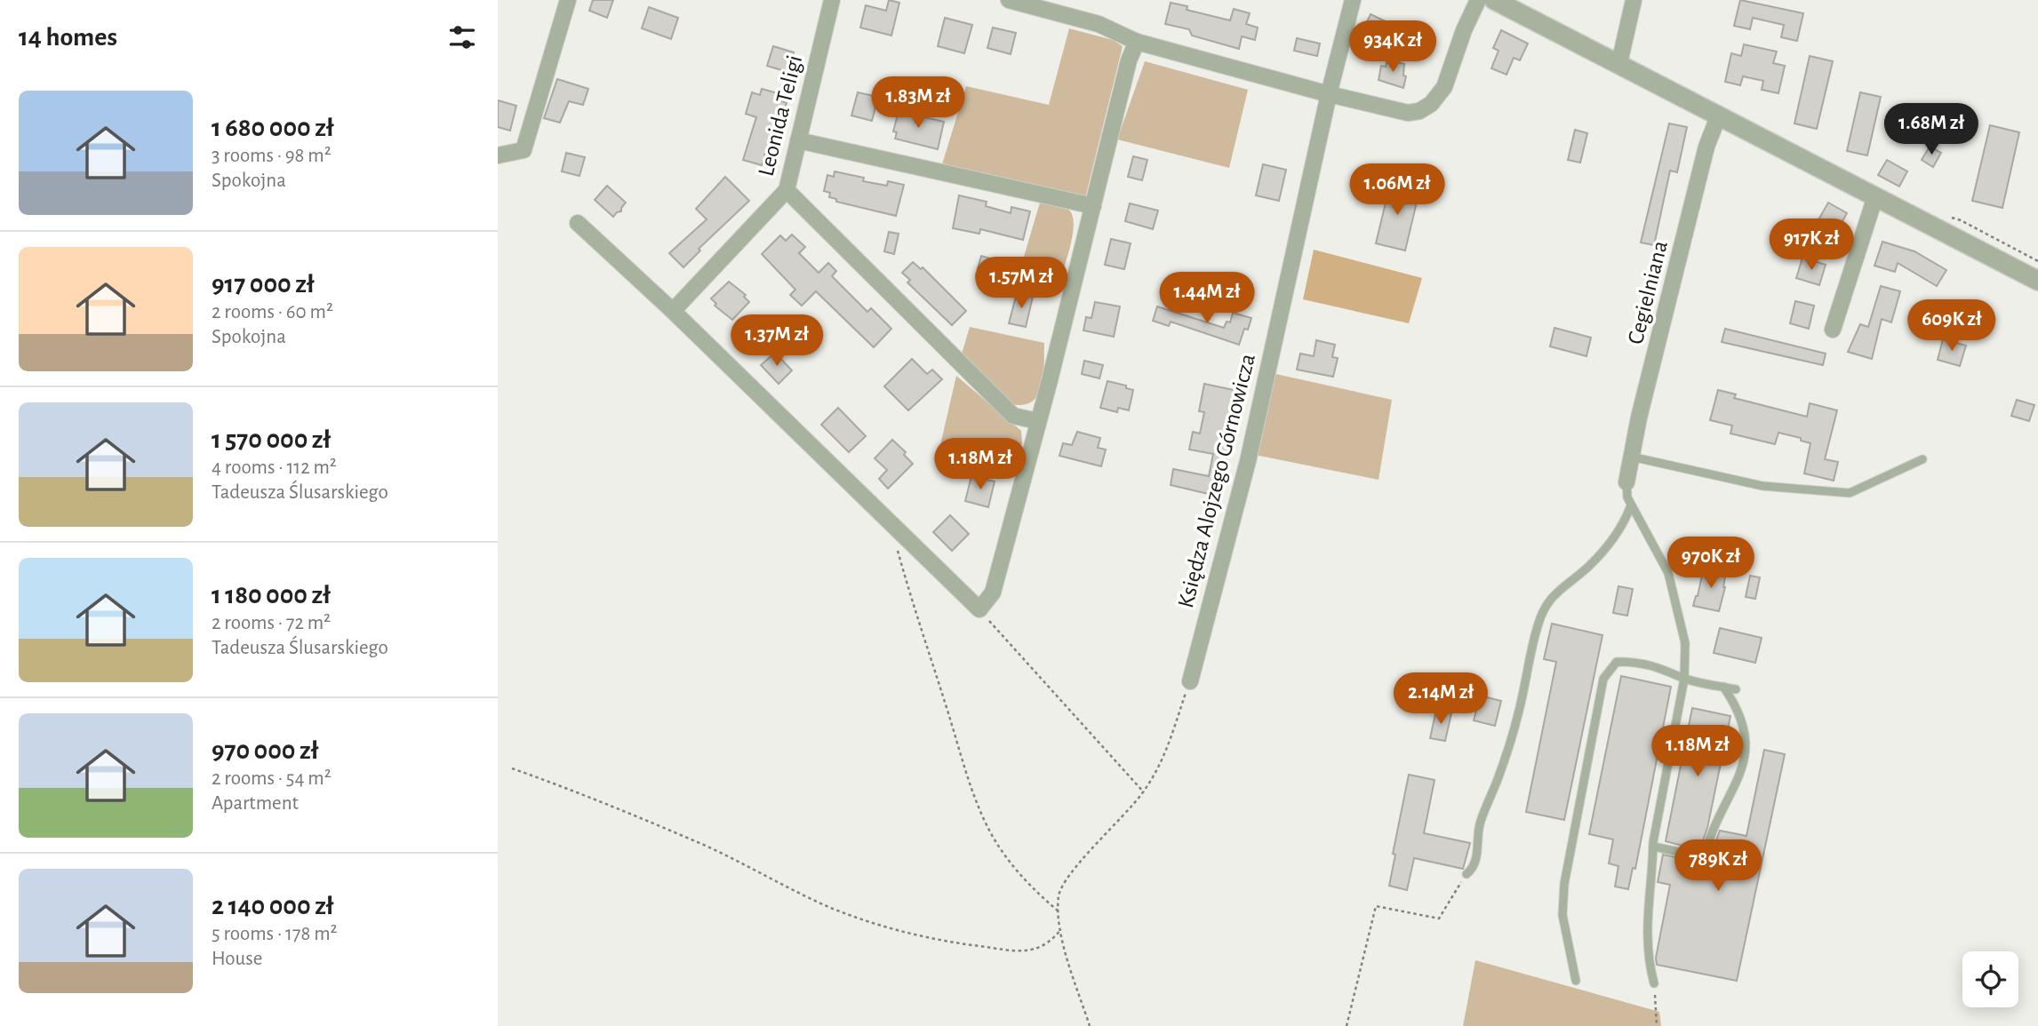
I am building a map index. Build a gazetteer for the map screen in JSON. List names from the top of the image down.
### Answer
{
  "streets": {
    "street": ["Leonida Teligi", "Cegielniana", "Księdza Alojzego Górnowicza"]
  },
  "page": {
    "heading": "14 homes",
    "price": [
      "934K zł",
      "1.83M zł",
      "1.68M zł",
      "1.06M zł",
      "917K zł",
      "1.57M zł",
      "1.44M zł",
      "609K zł",
      "1.37M zł",
      "1.18M zł",
      "970K zł",
      "2.14M zł",
      "1.18M zł",
      "789K zł"
    ],
    "list": [
      {
        "name": "1 680 000 zł",
        "note": "3 rooms · 98 m² · Spokojna"
      },
      {
        "name": "917 000 zł",
        "note": "2 rooms · 60 m² · Spokojna"
      },
      {
        "name": "1 570 000 zł",
        "note": "4 rooms · 112 m² · Tadeusza Ślusarskiego"
      },
      {
        "name": "1 180 000 zł",
        "note": "2 rooms · 72 m² · Tadeusza Ślusarskiego"
      },
      {
        "name": "970 000 zł",
        "note": "2 rooms · 54 m² · Apartment"
      },
      {
        "name": "2 140 000 zł",
        "note": "5 rooms · 178 m² · House"
      }
    ]
  }
}
